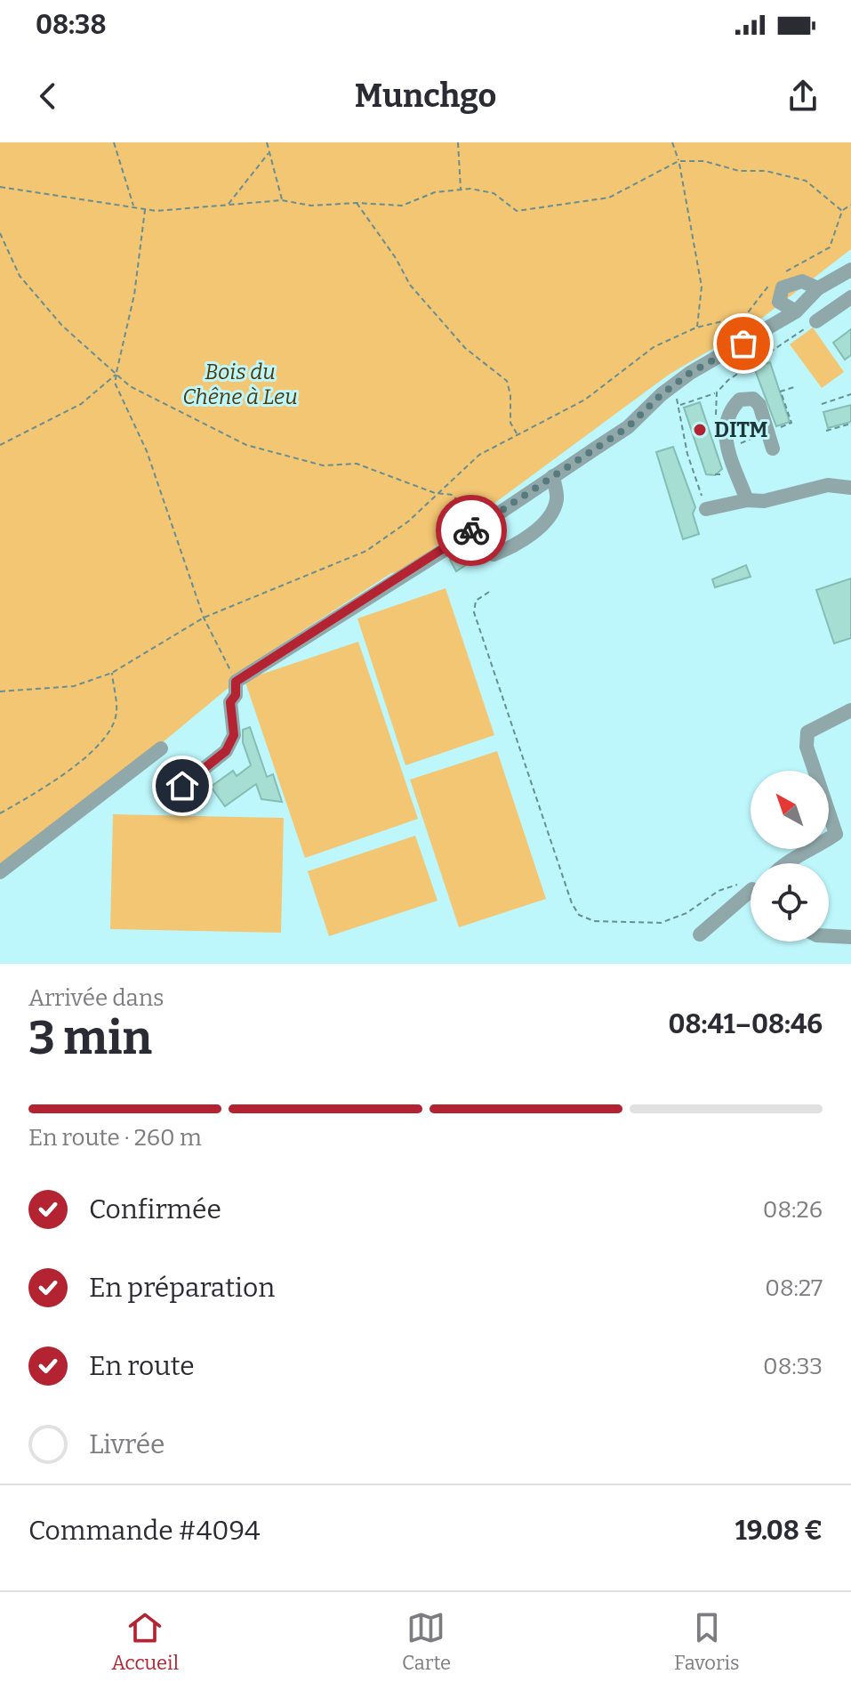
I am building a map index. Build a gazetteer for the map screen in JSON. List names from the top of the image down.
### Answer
{
  "parks": ["Bois du Chêne à Leu"],
  "places": ["DITM"],
  "north": "top left",
  "page": {
    "status": "08:38",
    "header": "Munchgo",
    "heading": ["3 min", "Arrivée dans", "08:41–08:46"],
    "panel": ["Commande #4094", "19.08 €"],
    "bar": "En route · 260 m",
    "list": [
      ["Confirmée", "08:26"],
      ["En préparation", "08:27"],
      ["En route", "08:33"],
      "Livrée"
    ],
    "tabs": ["Accueil", "Carte", "Favoris"]
  }
}
